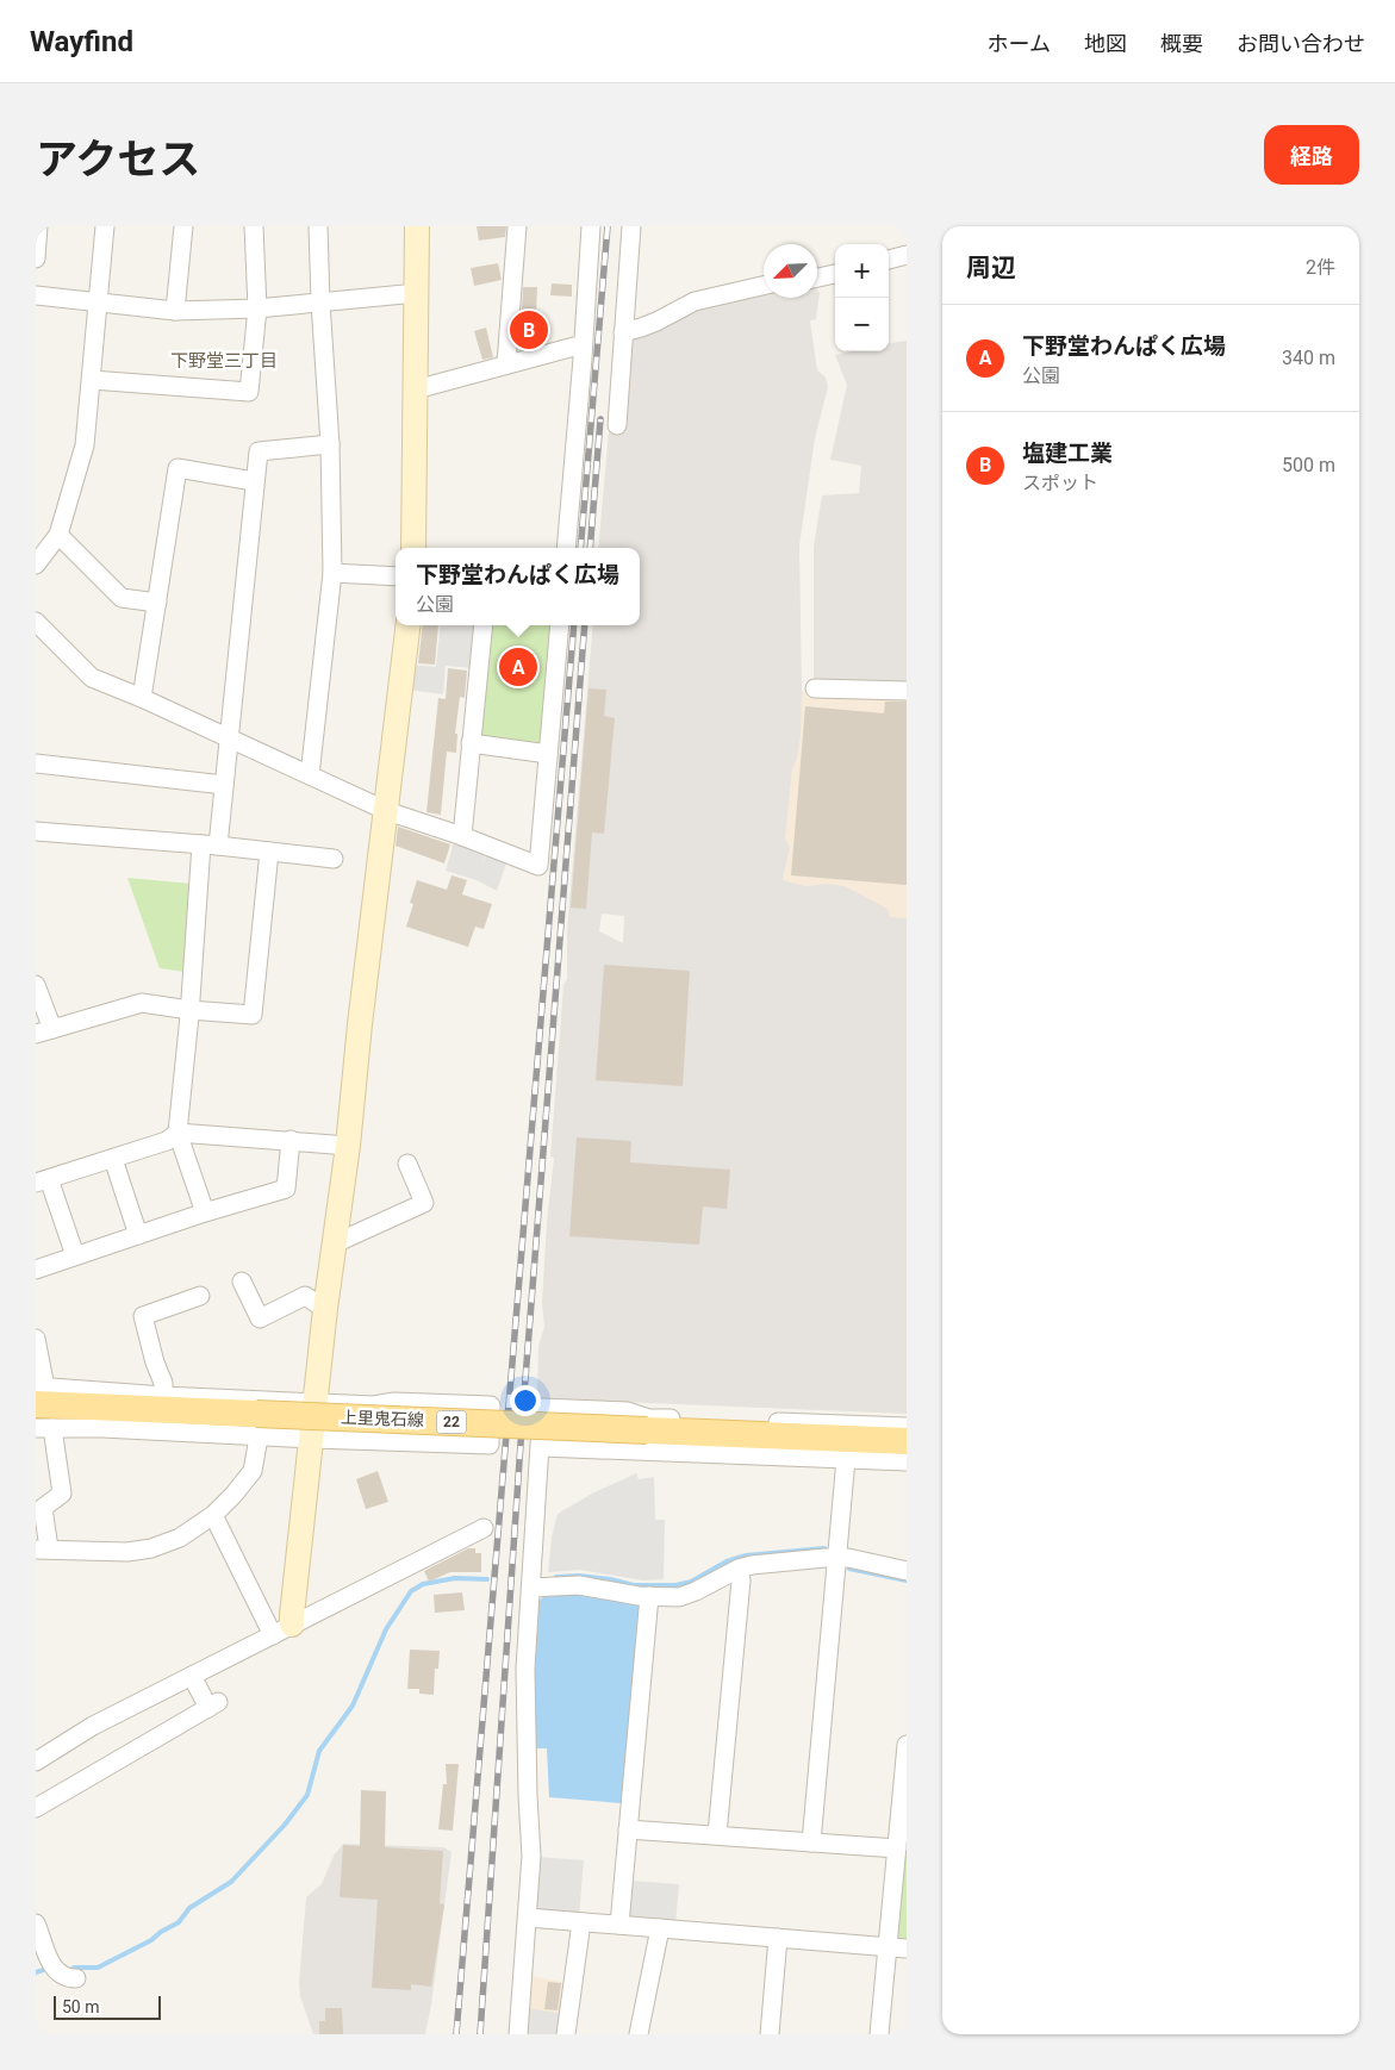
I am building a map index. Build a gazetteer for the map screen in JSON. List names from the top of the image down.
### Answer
{
  "streets": {
    "main road": ["上里鬼石線", "22"]
  },
  "districts": ["下野堂三丁目"],
  "scale_bar": "50 m",
  "north": "bottom left",
  "page": {
    "header": "Wayfind",
    "nav": [
      "ホーム",
      "地図",
      "概要",
      "お問い合わせ"
    ],
    "title": "アクセス",
    "buttons": "経路",
    "heading": ["周辺", "2件"],
    "map_buttons": ["+", "−"],
    "list": [
      {
        "mark": "A",
        "name": "下野堂わんぱく広場",
        "note": "公園",
        "value": "340 m"
      },
      {
        "mark": "B",
        "name": "塩建工業",
        "note": "スポット",
        "value": "500 m"
      }
    ],
    "pins": ["B", "A"],
    "popup": ["下野堂わんぱく広場", "公園"],
    "scale": "50 m"
  }
}
